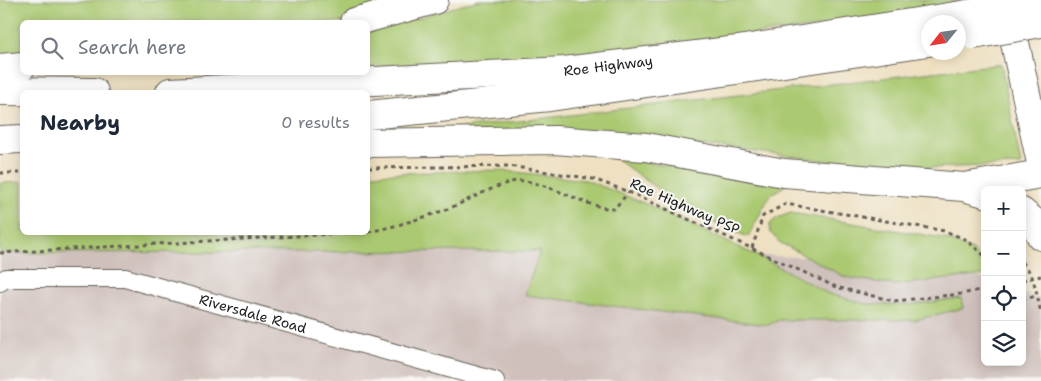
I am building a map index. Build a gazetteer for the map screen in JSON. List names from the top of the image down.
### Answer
{
  "streets": {
    "highway": ["Roe Highway"],
    "street": ["Riversdale Road"],
    "path": ["Roe Highway PSP"]
  },
  "north": "bottom left",
  "page": {
    "search": "Search here",
    "heading": ["Nearby", "0 results"],
    "map_buttons": ["+", "−"]
  }
}
